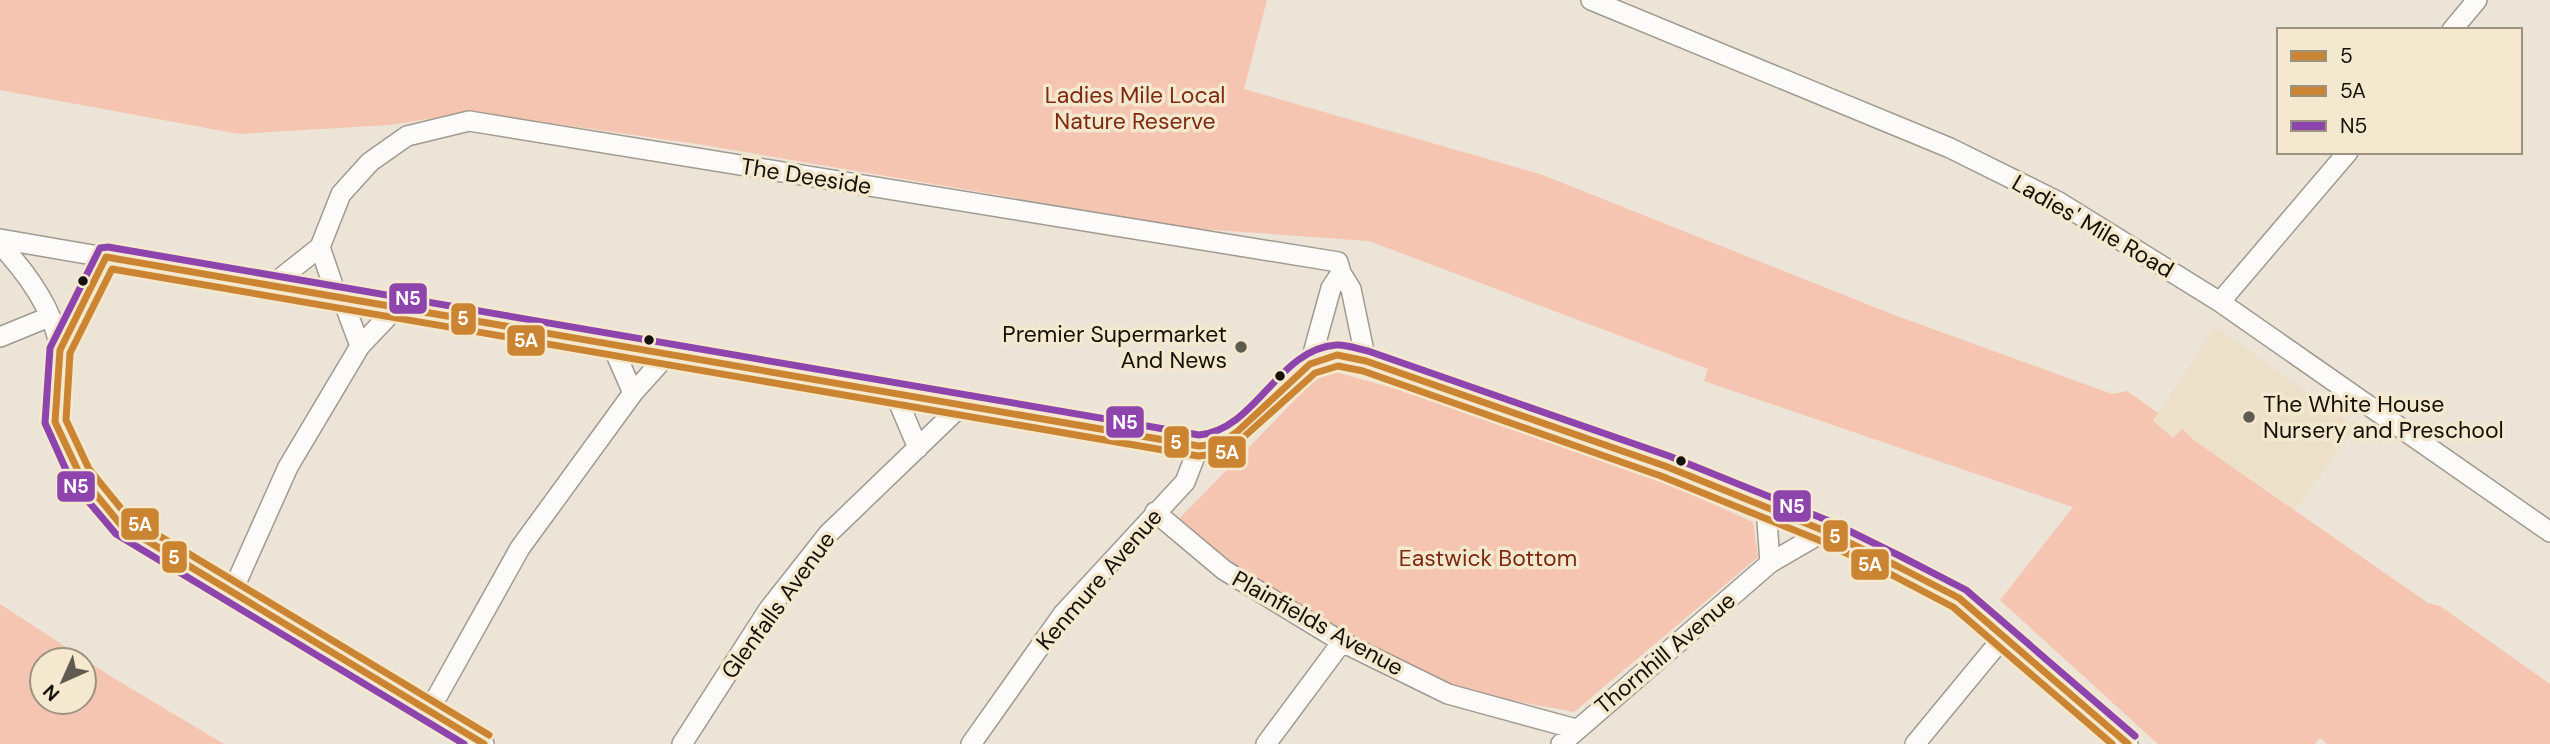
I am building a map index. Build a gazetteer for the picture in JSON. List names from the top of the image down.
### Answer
{
  "streets": {
    "street": [
      "The Deeside",
      "Ladies' Mile Road",
      "Kenmure Avenue",
      "Glenfalls Avenue",
      "Plainfields Avenue",
      "Thornhill Avenue"
    ]
  },
  "crossings": [
    ["Kenmure Avenue", "Plainfields Avenue"],
    ["Plainfields Avenue", "Thornhill Avenue"]
  ],
  "parks": ["Ladies Mile Local Nature Reserve", "Eastwick Bottom"],
  "places": ["Premier Supermarket And News", "The White House Nursery and Preschool"],
  "lines": ["transit line N5", "transit line 5", "transit line 5A"],
  "legend": ["5", "5A", "N5"],
  "north": "bottom left"
}
